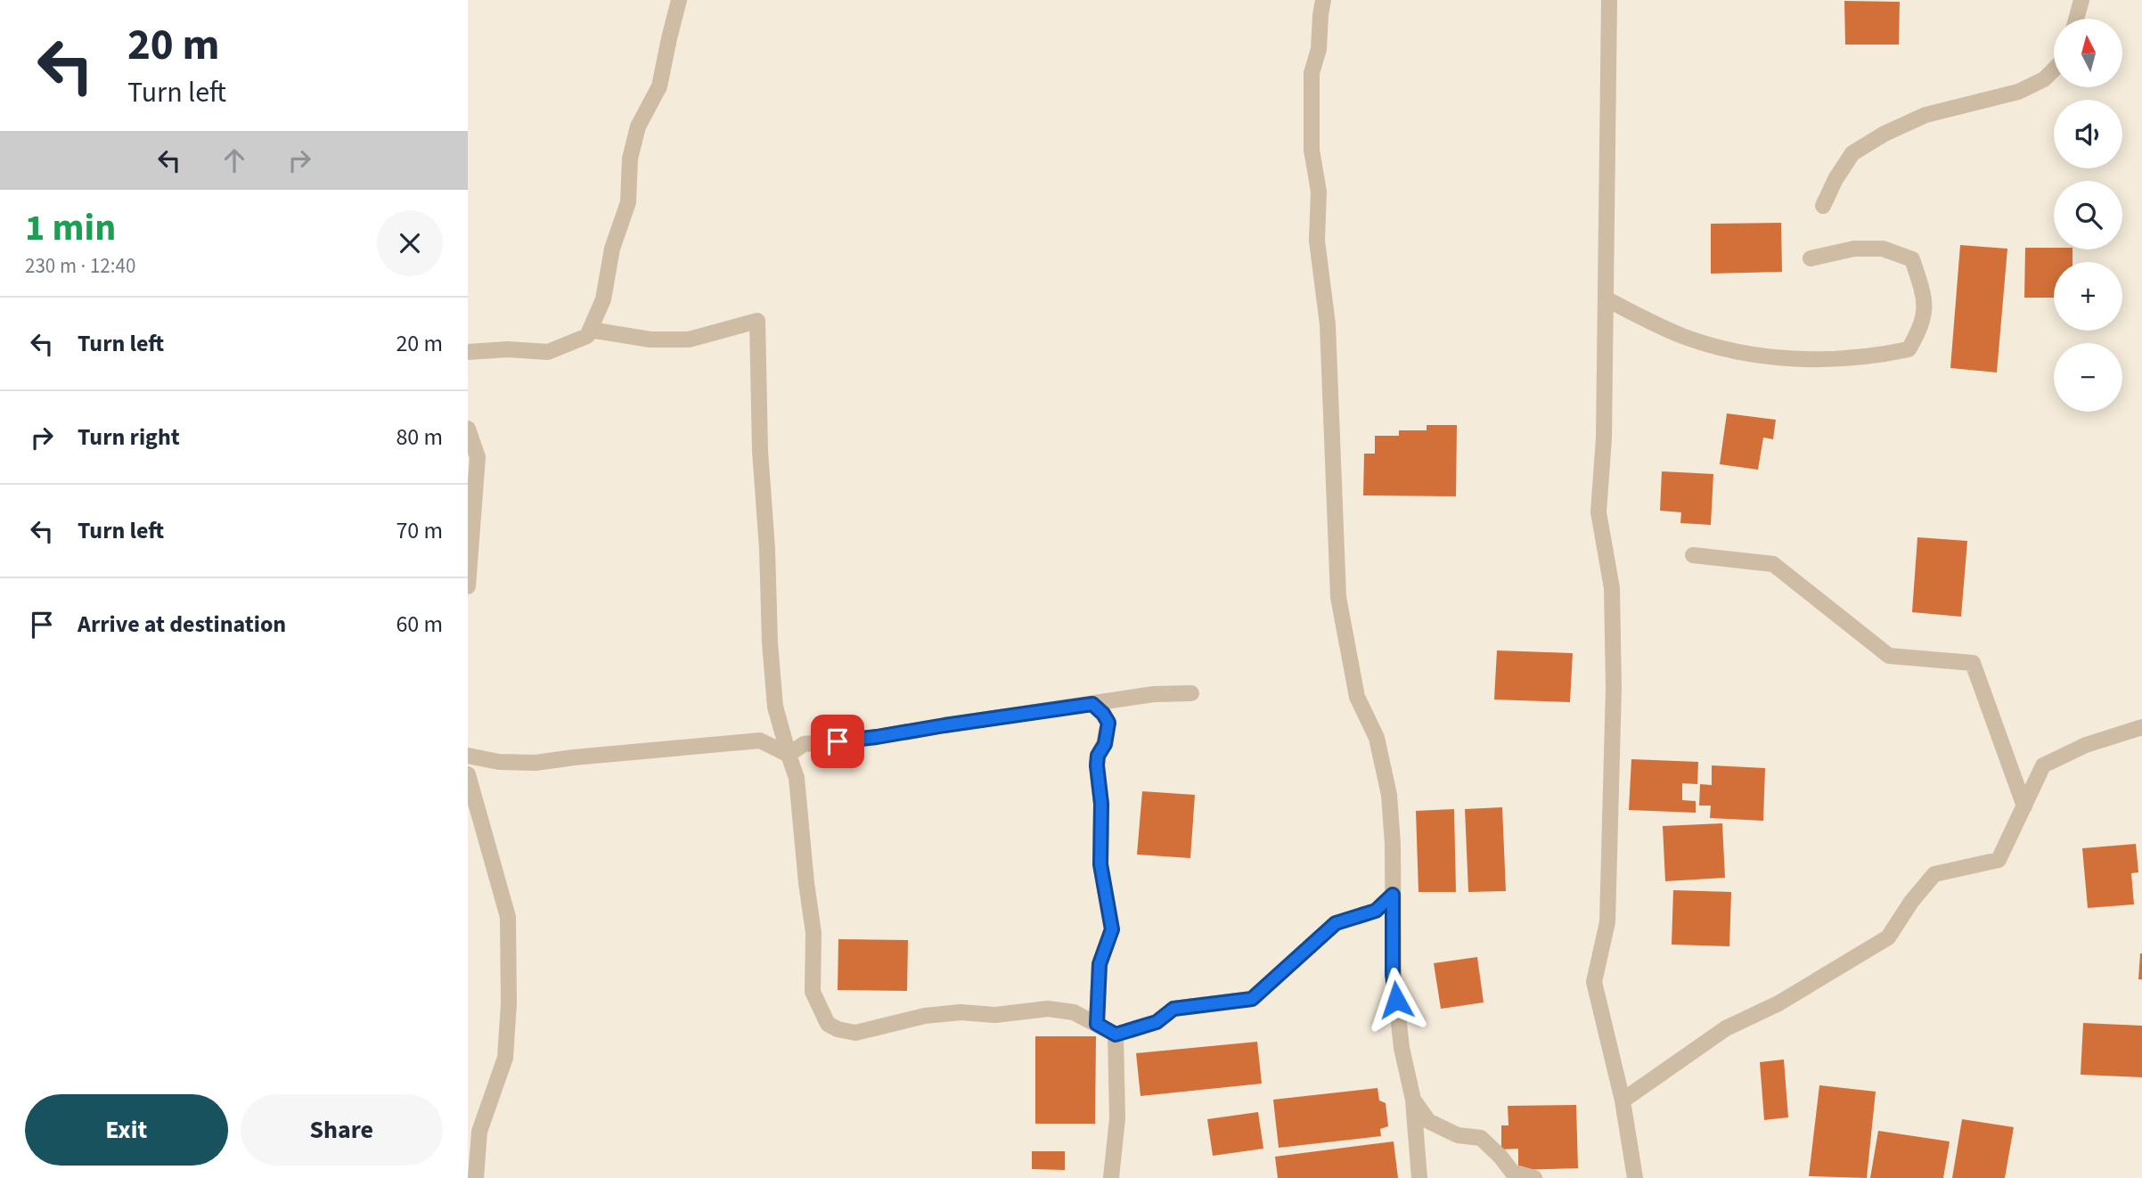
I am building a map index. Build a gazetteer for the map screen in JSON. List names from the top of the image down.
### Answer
{
  "north": "top",
  "page": {
    "turn": ["20 m", "Turn left"],
    "map_buttons": ["+", "−"],
    "heading": ["1 min", "230 m · 12:40"],
    "list": [
      {
        "name": "Turn left",
        "value": "20 m"
      },
      {
        "name": "Turn right",
        "value": "80 m"
      },
      {
        "name": "Turn left",
        "value": "70 m"
      },
      {
        "name": "Arrive at destination",
        "value": "60 m"
      }
    ],
    "buttons": ["Exit", "Share"]
  }
}
